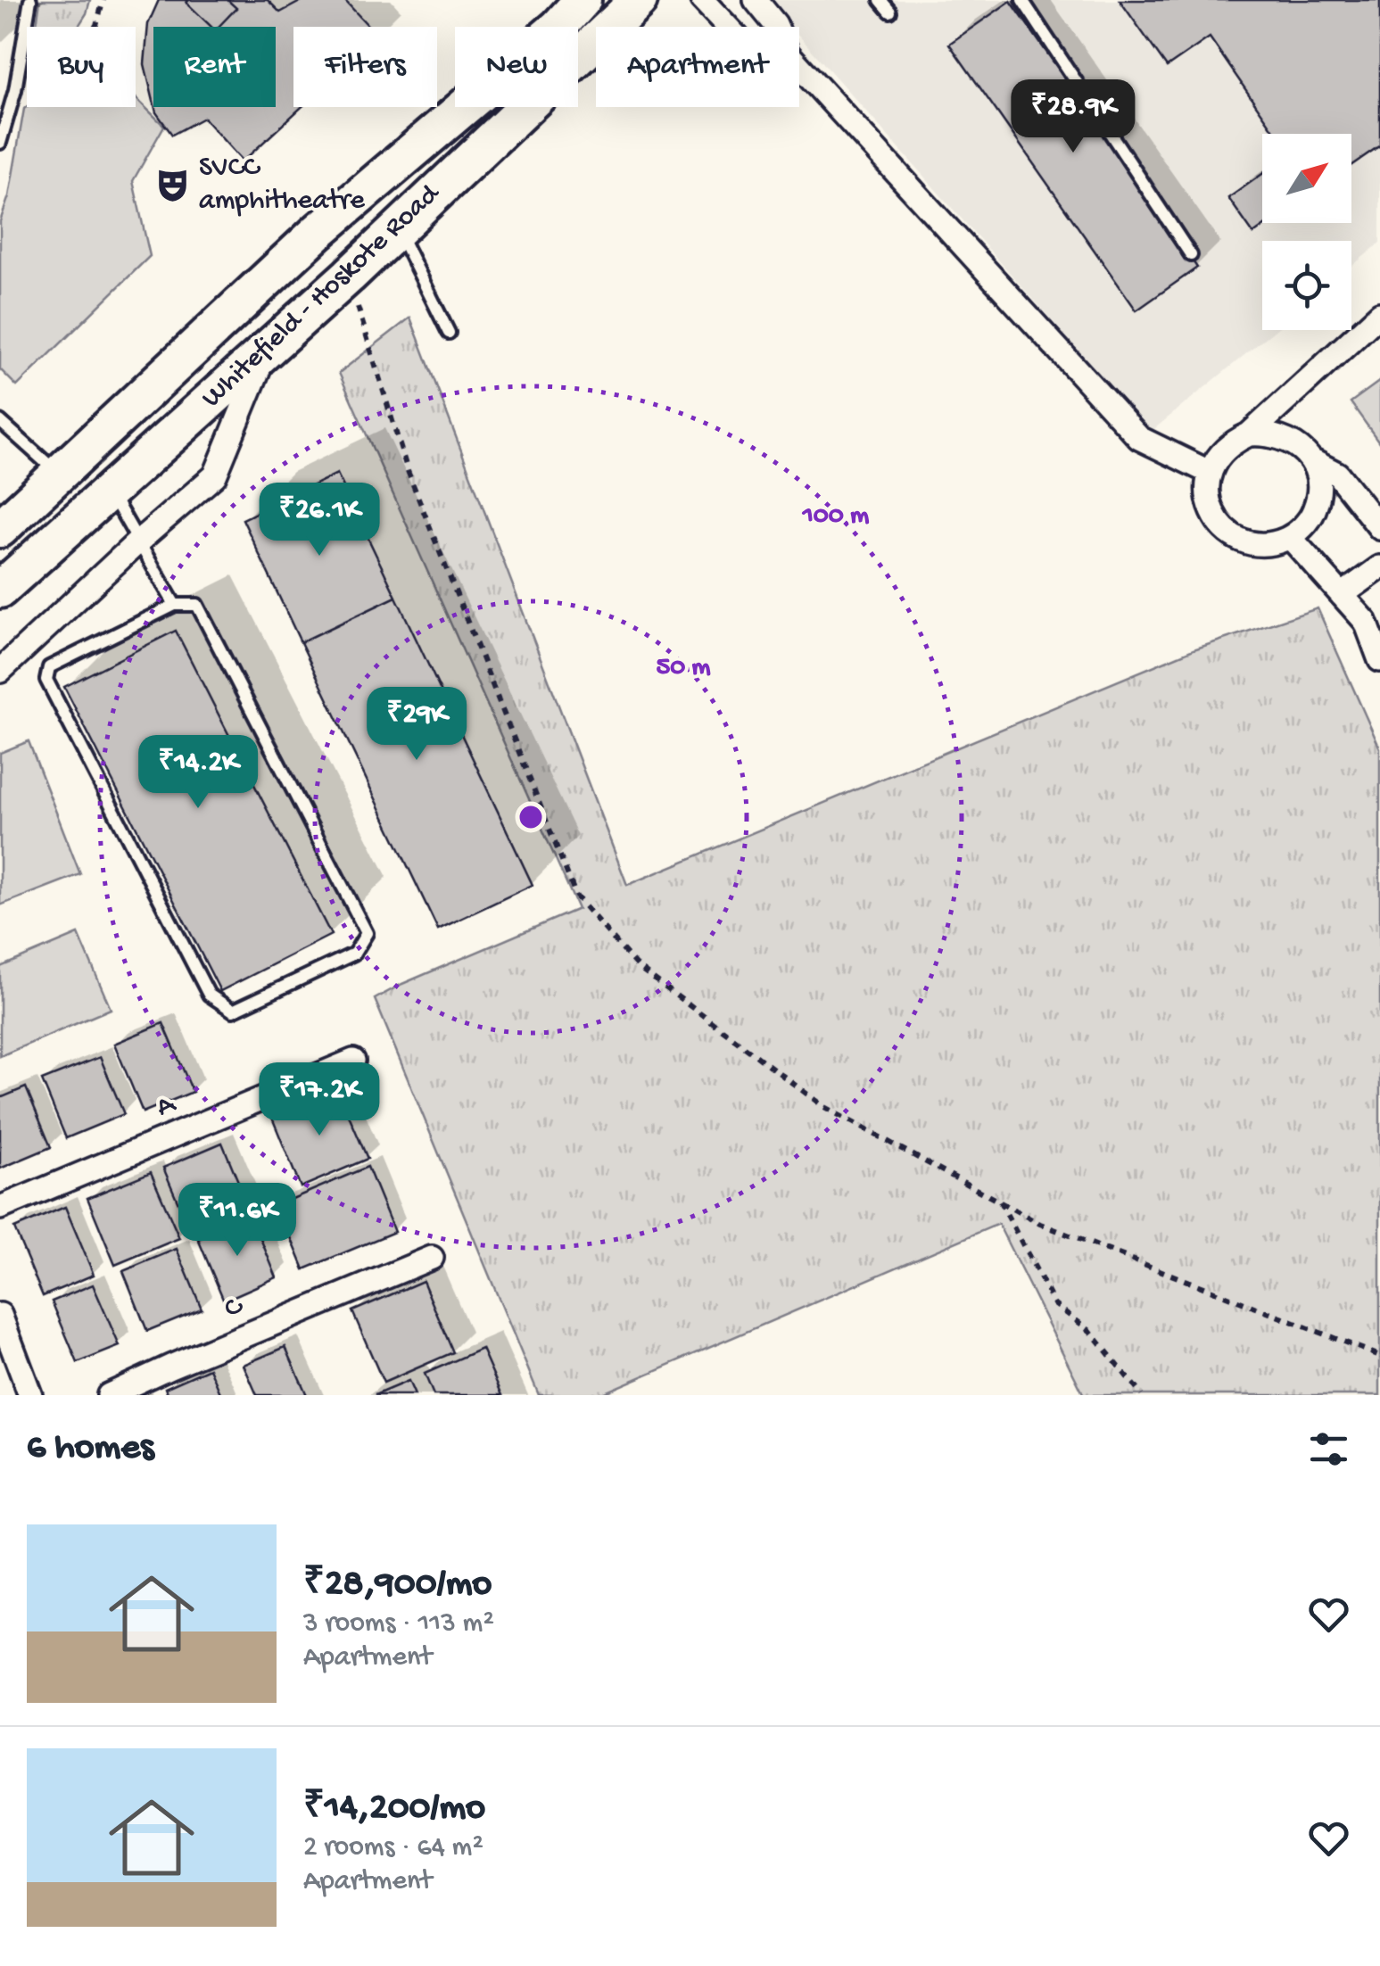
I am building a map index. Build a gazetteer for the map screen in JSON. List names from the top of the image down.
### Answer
{
  "streets": {
    "main road": ["Whitefield - Hoskote Road"],
    "street": ["A", "C"]
  },
  "places": {
    "theatre": ["SVCC amphitheatre"]
  },
  "north": "top right",
  "page": {
    "chip": [
      "Buy",
      "Rent",
      "Filters",
      "New",
      "Apartment"
    ],
    "price": [
      "₹28.9K",
      "₹26.1K",
      "₹29K",
      "₹14.2K",
      "₹17.2K",
      "₹11.6K"
    ],
    "heading": "6 homes",
    "list": [
      {
        "name": "₹28,900/mo",
        "note": "3 rooms · 113 m² · Apartment"
      },
      {
        "name": "₹14,200/mo",
        "note": "2 rooms · 64 m² · Apartment"
      }
    ]
  },
  "rings": ["100 m", "50 m"]
}
